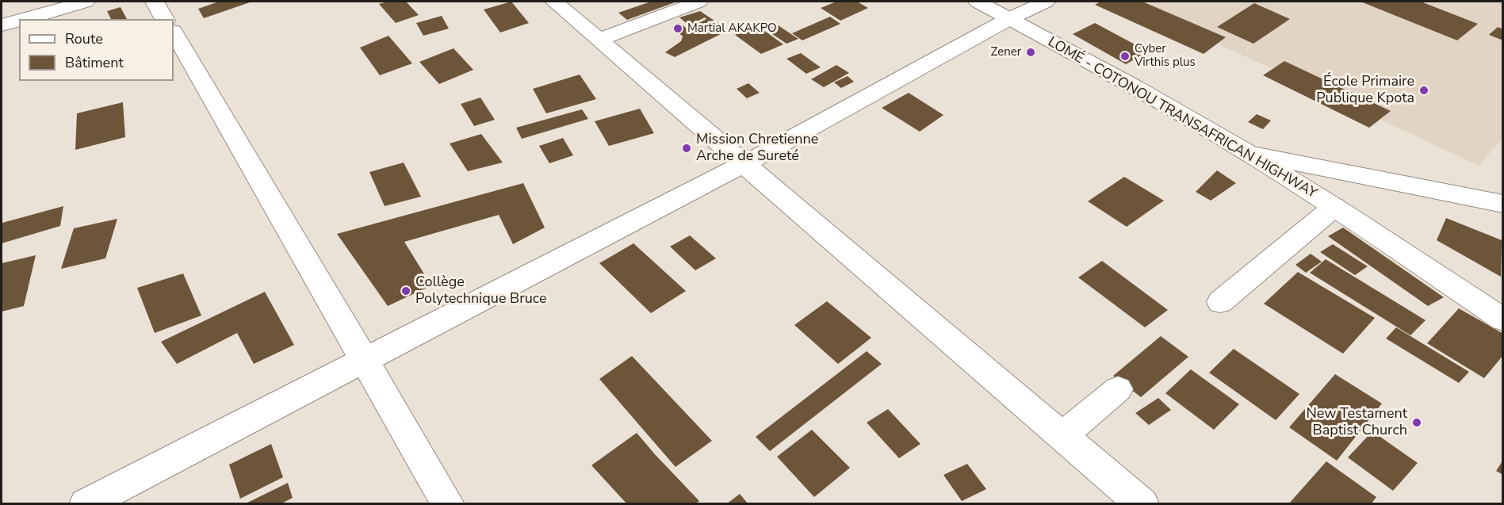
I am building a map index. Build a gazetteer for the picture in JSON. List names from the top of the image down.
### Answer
{
  "streets": {
    "main road": ["LOMÉ - COTONOU TRANSAFRICAN HIGHWAY"]
  },
  "places": [
    "Martial AKAKPO",
    "Zener",
    "Cyber Virthis plus",
    "École Primaire Publique Kpota",
    "Mission Chretienne Arche de Sureté",
    "Collège Polytechnique Bruce",
    "New Testament Baptist Church"
  ],
  "legend": ["Route", "Bâtiment"]
}
